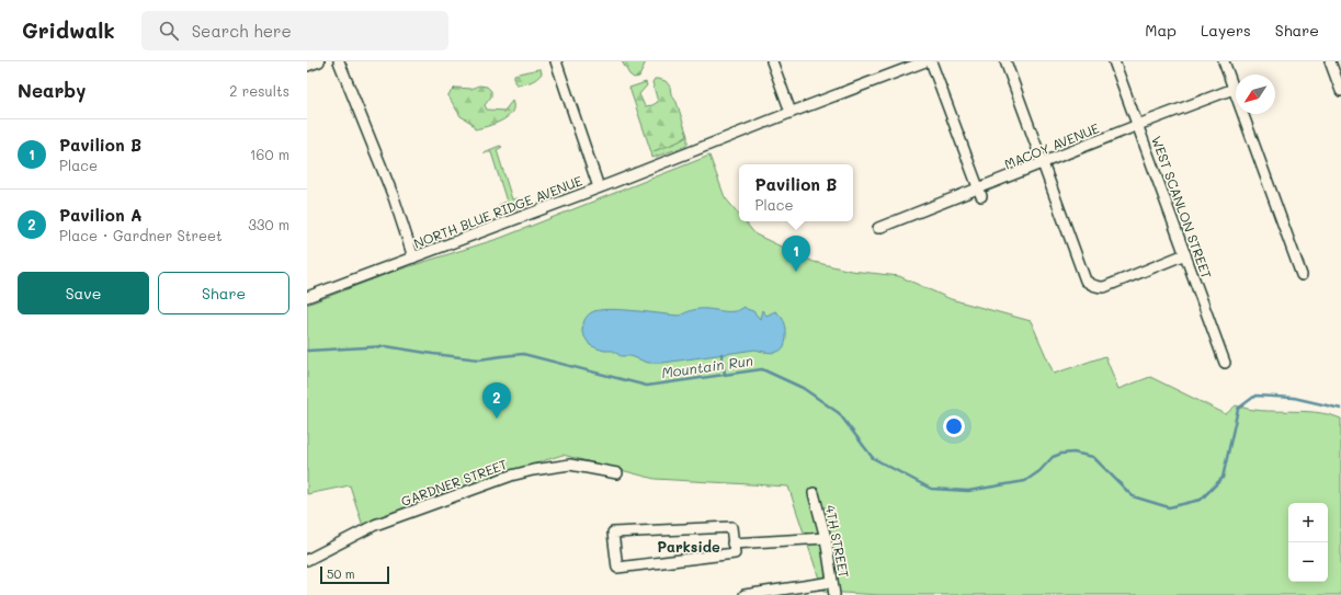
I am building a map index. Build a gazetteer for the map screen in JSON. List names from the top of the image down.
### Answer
{
  "streets": {
    "street": [
      "MACOY AVENUE",
      "WEST SCANLON STREET",
      "NORTH BLUE RIDGE AVENUE",
      "GARDNER STREET",
      "4TH STREET"
    ]
  },
  "crossings": [
    ["MACOY AVENUE", "WEST SCANLON STREET"]
  ],
  "districts": ["Parkside"],
  "water": ["Mountain Run"],
  "scale_bar": "50 m",
  "north": "bottom left",
  "page": {
    "header": "Gridwalk",
    "search": "Search here",
    "nav": ["Map", "Layers", "Share"],
    "heading": ["Nearby", "2 results"],
    "list": [
      {
        "mark": "1",
        "name": "Pavilion B",
        "note": "Place",
        "value": "160 m"
      },
      {
        "mark": "2",
        "name": "Pavilion A",
        "note": "Place · Gardner Street",
        "value": "330 m"
      }
    ],
    "popup": ["Pavilion B", "Place"],
    "pins": ["1", "2"],
    "buttons": ["Save", "Share"],
    "map_buttons": ["+", "−"],
    "scale": "50 m"
  }
}
